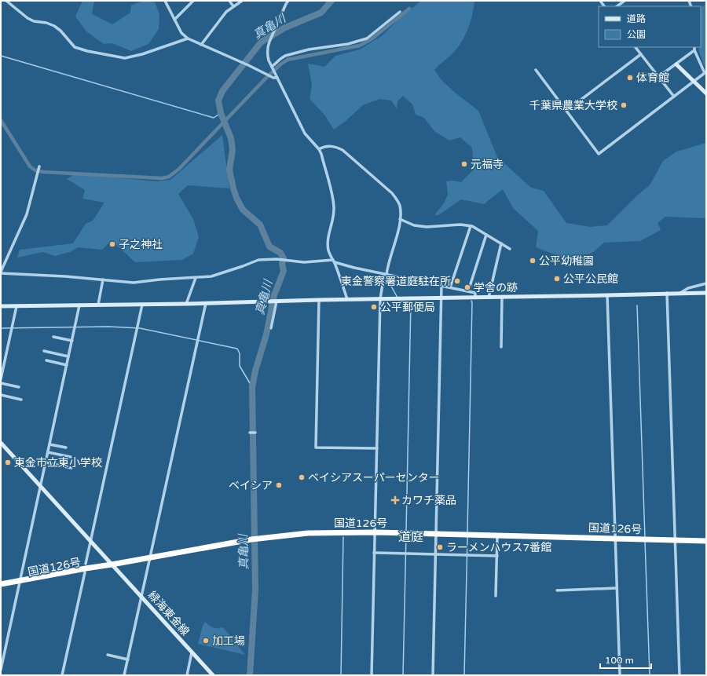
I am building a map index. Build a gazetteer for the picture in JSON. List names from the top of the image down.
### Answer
{
  "streets": {
    "highway": ["国道126号"],
    "street": ["緑海東金線"]
  },
  "crossings": [
    ["国道126号", "緑海東金線"]
  ],
  "districts": ["道庭"],
  "water": ["真亀川"],
  "places": {
    "other": [
      "体育館",
      "千葉県農業大学校",
      "元福寺",
      "子之神社",
      "公平幼稚園",
      "公平公民館",
      "東金警察署道庭駐在所",
      "学舎の跡",
      "公平郵便局",
      "東金市立東小学校",
      "ベイシアスーパーセンター",
      "ベイシア",
      "ラーメンハウス7番館",
      "加工場"
    ],
    "health": ["カワチ薬品"]
  },
  "legend": ["道路", "公園"],
  "scale_bar": "100 m"
}
